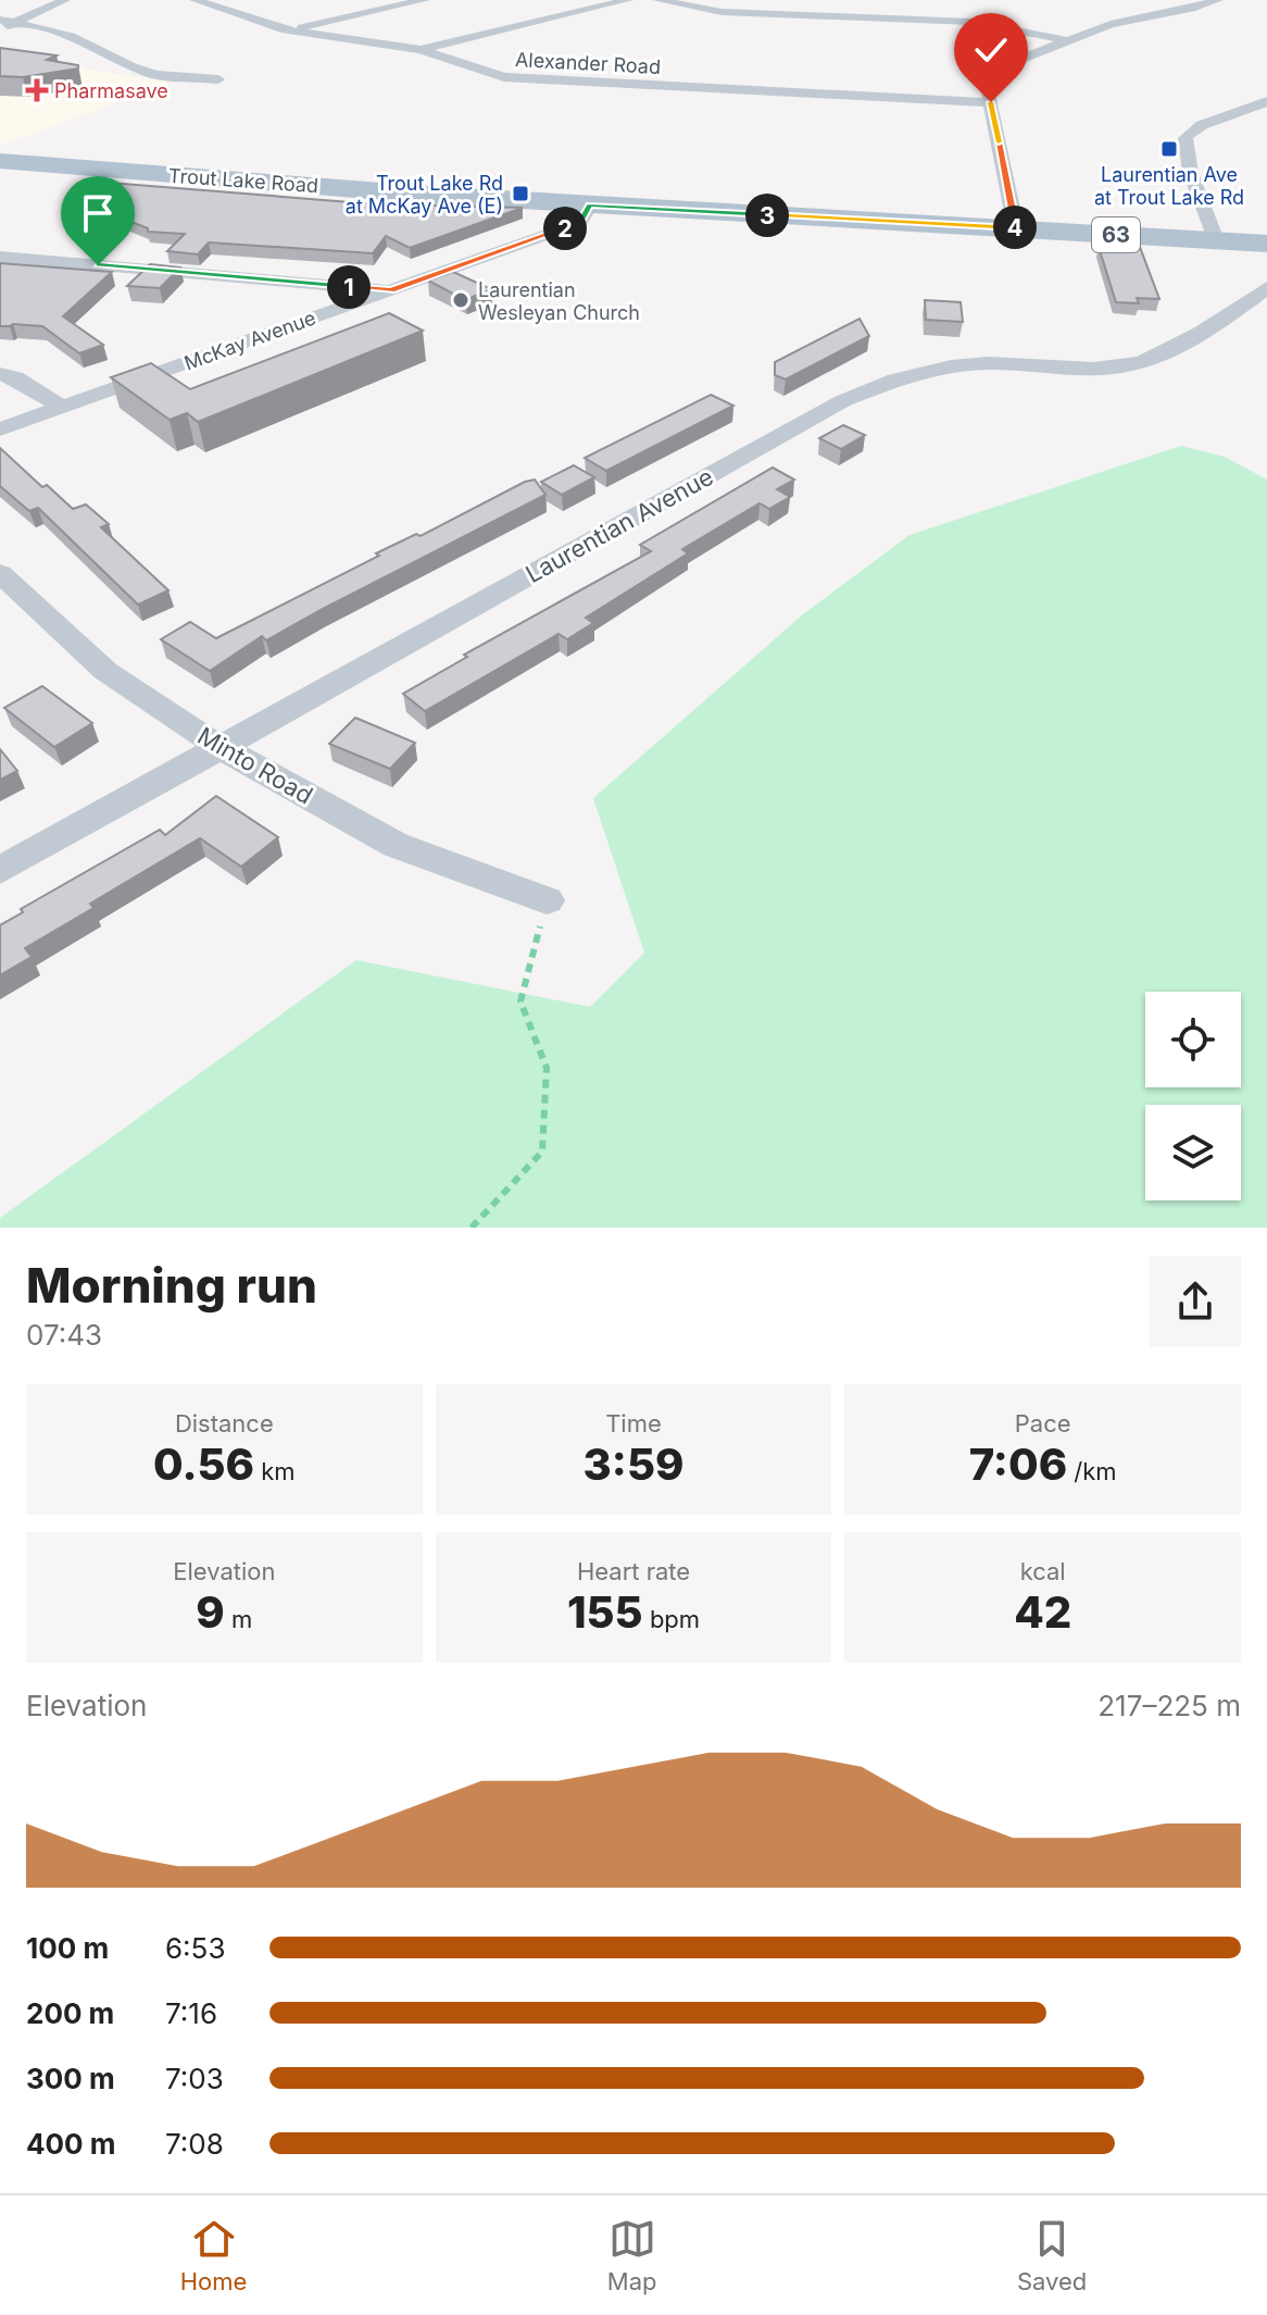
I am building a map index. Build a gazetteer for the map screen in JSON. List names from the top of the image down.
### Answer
{
  "streets": {
    "main road": ["Trout Lake Road", "63"],
    "street": [
      "Alexander Road",
      "McKay Avenue",
      "Laurentian Avenue",
      "Minto Road"
    ]
  },
  "crossings": [
    ["Trout Lake Road", "McKay Avenue"],
    ["Laurentian Avenue", "Minto Road"]
  ],
  "places": {
    "health": ["Pharmasave"],
    "transit": ["Laurentian Ave at Trout Lake Rd", "Trout Lake Rd at McKay Ave (E)"],
    "other": ["Laurentian Wesleyan Church"]
  },
  "page": {
    "pins": [
      "3",
      "4",
      "2",
      "1"
    ],
    "heading": ["Morning run", "07:43"],
    "stats": [
      ["Distance", "0.56 km"],
      ["Time", "3:59"],
      ["Pace", "7:06 /km"],
      ["Elevation", "9 m"],
      ["Heart rate", "155 bpm"],
      ["kcal", "42"]
    ],
    "chart": ["Elevation", "217–225 m"],
    "list": [
      {
        "name": "100 m",
        "note": "6:53"
      },
      {
        "name": "200 m",
        "note": "7:16"
      },
      {
        "name": "300 m",
        "note": "7:03"
      },
      {
        "name": "400 m",
        "note": "7:08"
      }
    ],
    "tabs": ["Home", "Map", "Saved"]
  }
}
